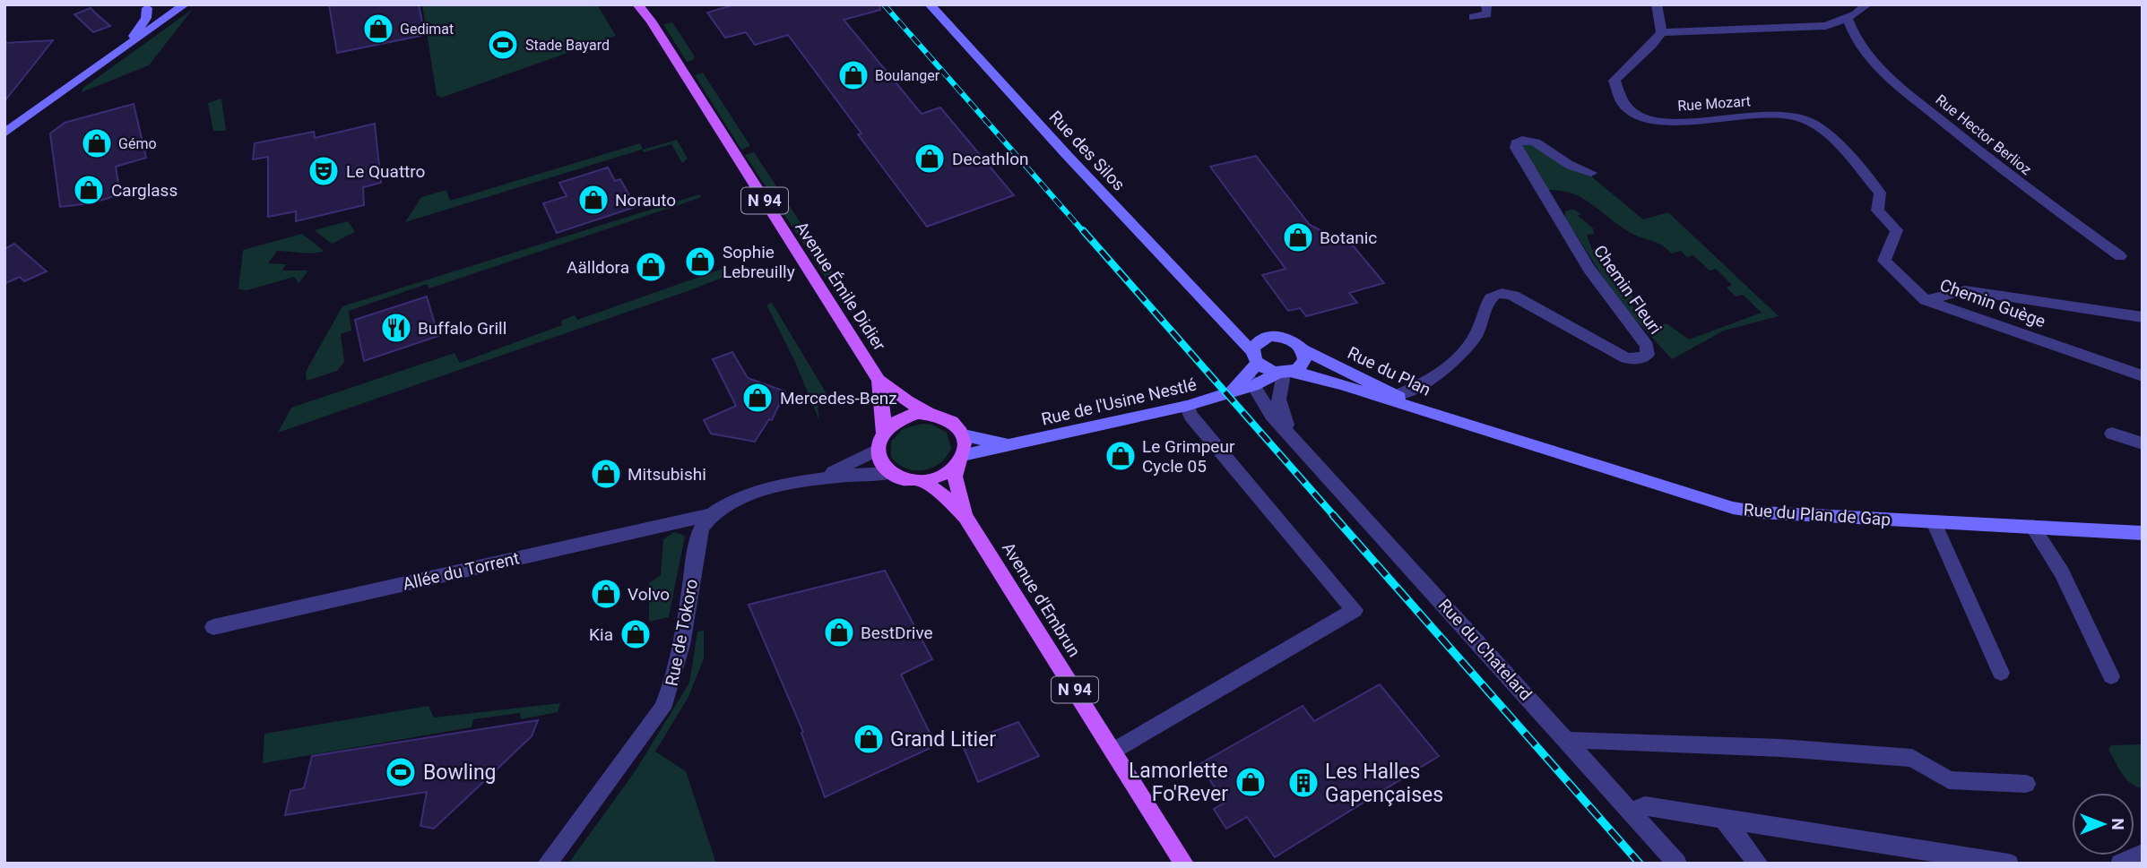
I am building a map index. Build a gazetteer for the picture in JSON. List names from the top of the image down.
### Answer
{
  "streets": {
    "main road": [
      "Rue des Silos",
      "N 94",
      "Avenue Émile Didier",
      "Rue du Plan",
      "Rue de l'Usine Nestlé",
      "Rue du Plan de Gap",
      "Avenue d'Embrun"
    ],
    "street": [
      "Rue Mozart",
      "Rue Hector Berlioz",
      "Chemin Fleuri",
      "Chemin Guège",
      "Allée du Torrent",
      "Rue de Tokoro",
      "Rue du Chatelard"
    ]
  },
  "crossings": [
    ["Rue Mozart", "Chemin Guège"],
    ["Rue des Silos", "Rue du Plan"],
    ["Rue des Silos", "Rue de l'Usine Nestlé"],
    ["Rue des Silos", "Rue du Chatelard"],
    ["Avenue Émile Didier", "Rue de l'Usine Nestlé"],
    ["Avenue Émile Didier", "Avenue d'Embrun"],
    ["Chemin Fleuri", "Rue du Plan"],
    ["Rue du Plan", "Rue de l'Usine Nestlé"],
    ["Rue du Plan", "Rue du Plan de Gap"],
    ["Rue du Plan", "Rue du Chatelard"],
    ["Rue de l'Usine Nestlé", "Avenue d'Embrun"],
    ["Rue de l'Usine Nestlé", "Rue du Chatelard"],
    ["Allée du Torrent", "Rue de Tokoro"]
  ],
  "places": {
    "shop": [
      "Gedimat",
      "Boulanger",
      "Gémo",
      "Decathlon",
      "Carglass",
      "Norauto",
      "Botanic",
      "Sophie Lebreuilly",
      "Aälldora",
      "Mercedes-Benz",
      "Le Grimpeur Cycle 05",
      "Mitsubishi",
      "Volvo",
      "BestDrive",
      "Kia",
      "Grand Litier",
      "Lamorlette Fo'Rever"
    ],
    "sports": ["Stade Bayard", "Bowling"],
    "theatre": ["Le Quattro"],
    "restaurant": ["Buffalo Grill"],
    "building": ["Les Halles Gapençaises"]
  },
  "north": "right"
}
